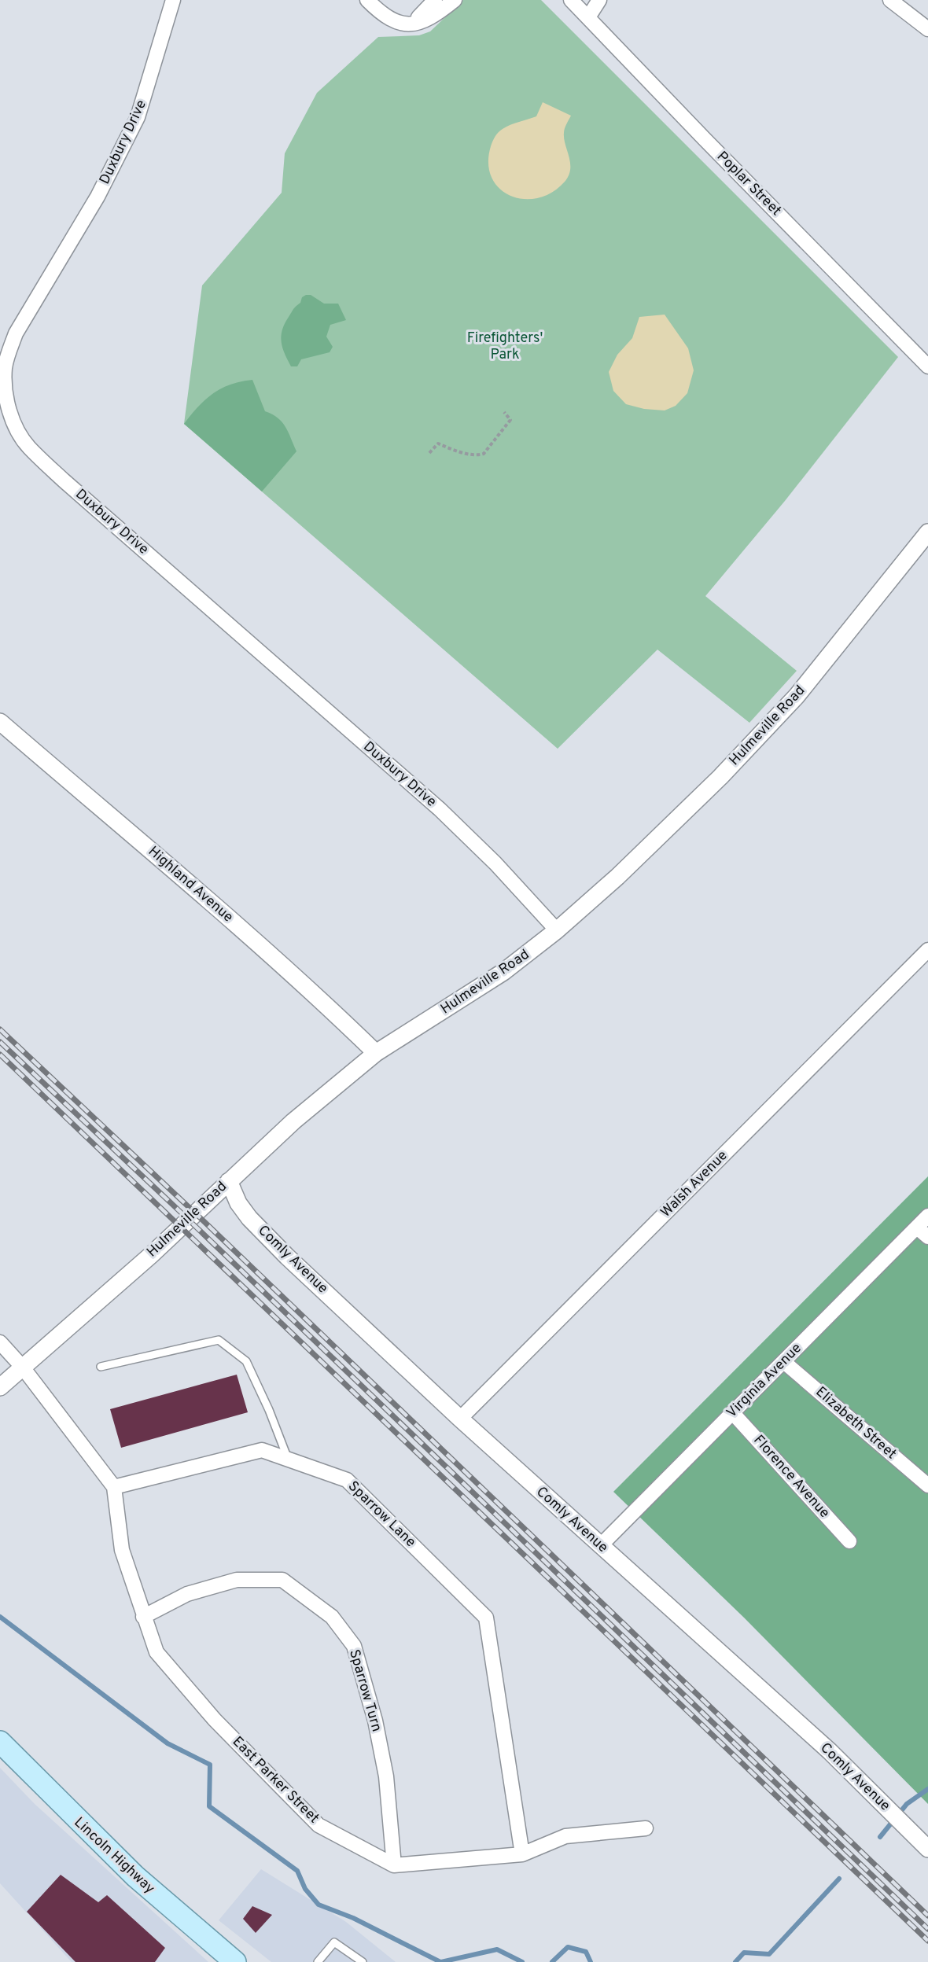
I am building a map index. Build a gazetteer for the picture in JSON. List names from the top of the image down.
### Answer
{
  "streets": {
    "main road": ["Lincoln Highway"],
    "street": [
      "Duxbury Drive",
      "Poplar Street",
      "Hulmeville Road",
      "Highland Avenue",
      "Walsh Avenue",
      "Comly Avenue",
      "Virginia Avenue",
      "Elizabeth Street",
      "Florence Avenue",
      "Sparrow Lane",
      "Sparrow Turn",
      "East Parker Street"
    ]
  },
  "crossings": [
    ["Duxbury Drive", "Hulmeville Road"],
    ["Hulmeville Road", "Highland Avenue"],
    ["Hulmeville Road", "Comly Avenue"],
    ["Walsh Avenue", "Comly Avenue"],
    ["Comly Avenue", "Virginia Avenue"],
    ["Virginia Avenue", "Elizabeth Street"],
    ["Virginia Avenue", "Florence Avenue"],
    ["Sparrow Lane", "East Parker Street"],
    ["Sparrow Turn", "East Parker Street"]
  ],
  "parks": ["Firefighters' Park"]
}
